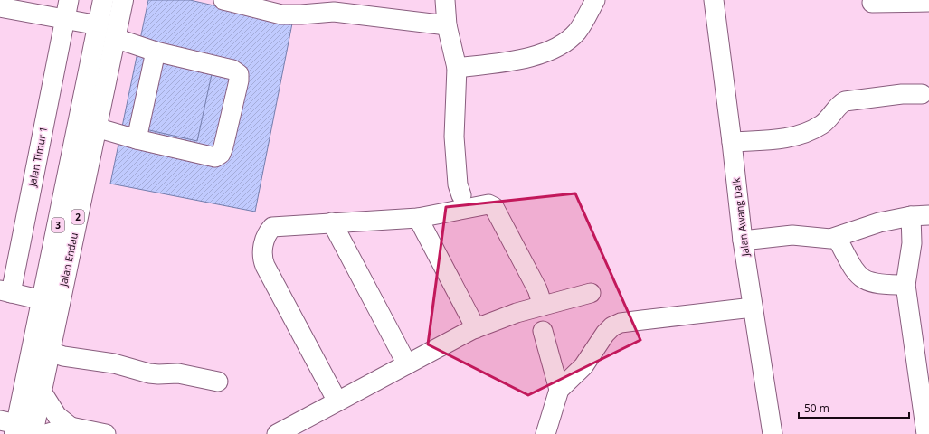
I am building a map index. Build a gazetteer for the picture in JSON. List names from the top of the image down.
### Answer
{
  "streets": {
    "highway": ["2", "3", "Jalan Endau"],
    "street": ["Jalan Timur 1", "Jalan Awang Daik"]
  },
  "scale_bar": "50 m"
}
